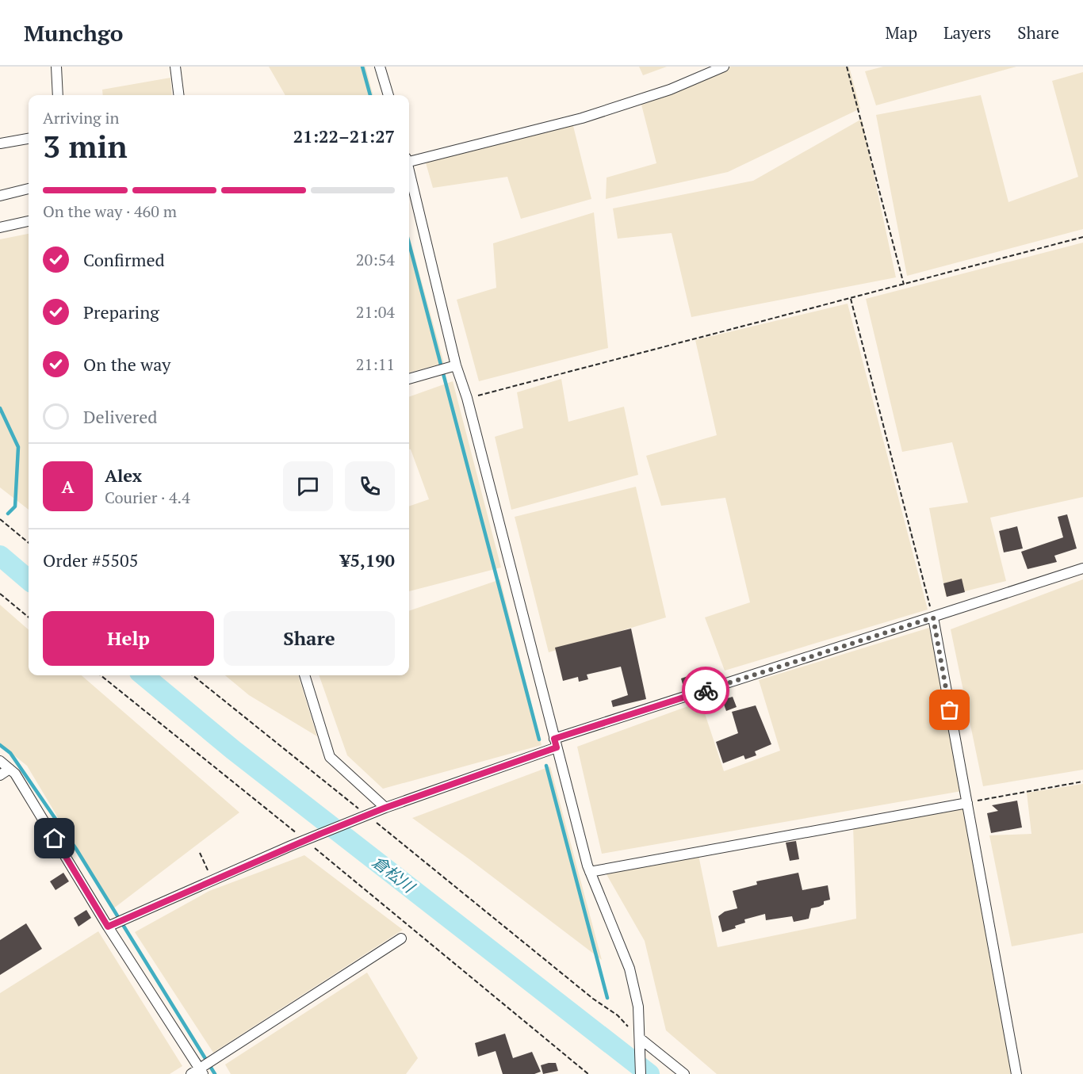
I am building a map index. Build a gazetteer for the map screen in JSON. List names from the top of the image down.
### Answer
{
  "water": ["倉松川"],
  "page": {
    "header": "Munchgo",
    "nav": ["Map", "Layers", "Share"],
    "heading": ["3 min", "Arriving in", "21:22–21:27"],
    "panel": [
      "Alex",
      "Courier · 4.4",
      "Order #5505",
      "¥5,190"
    ],
    "bar": "On the way · 460 m",
    "list": [
      ["Confirmed", "20:54"],
      ["Preparing", "21:04"],
      ["On the way", "21:11"],
      "Delivered"
    ],
    "round": "A",
    "buttons": ["Help", "Share"]
  }
}
